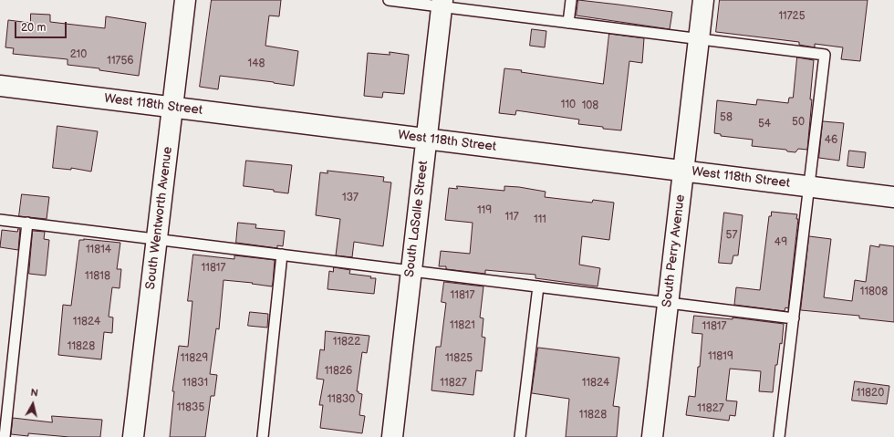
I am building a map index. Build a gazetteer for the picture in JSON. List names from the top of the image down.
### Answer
{
  "streets": {
    "street": [
      "West 118th Street",
      "South Wentworth Avenue",
      "South LaSalle Street",
      "South Perry Avenue"
    ]
  },
  "crossings": [
    ["West 118th Street", "South Wentworth Avenue"],
    ["West 118th Street", "South LaSalle Street"],
    ["West 118th Street", "South Perry Avenue"]
  ],
  "house_numbers": [
    "11725",
    "210",
    "11756",
    "148",
    "110",
    "108",
    "58",
    "50",
    "54",
    "46",
    "137",
    "119",
    "117",
    "111",
    "57",
    "49",
    "11814",
    "11817",
    "11818",
    "11808",
    "11817",
    "11824",
    "11821",
    "11817",
    "11822",
    "11828",
    "11819",
    "11829",
    "11825",
    "11826",
    "11831",
    "11827",
    "11824",
    "11820",
    "11830",
    "11835",
    "11827",
    "11828"
  ],
  "scale_bar": "20 m",
  "north": "top"
}
